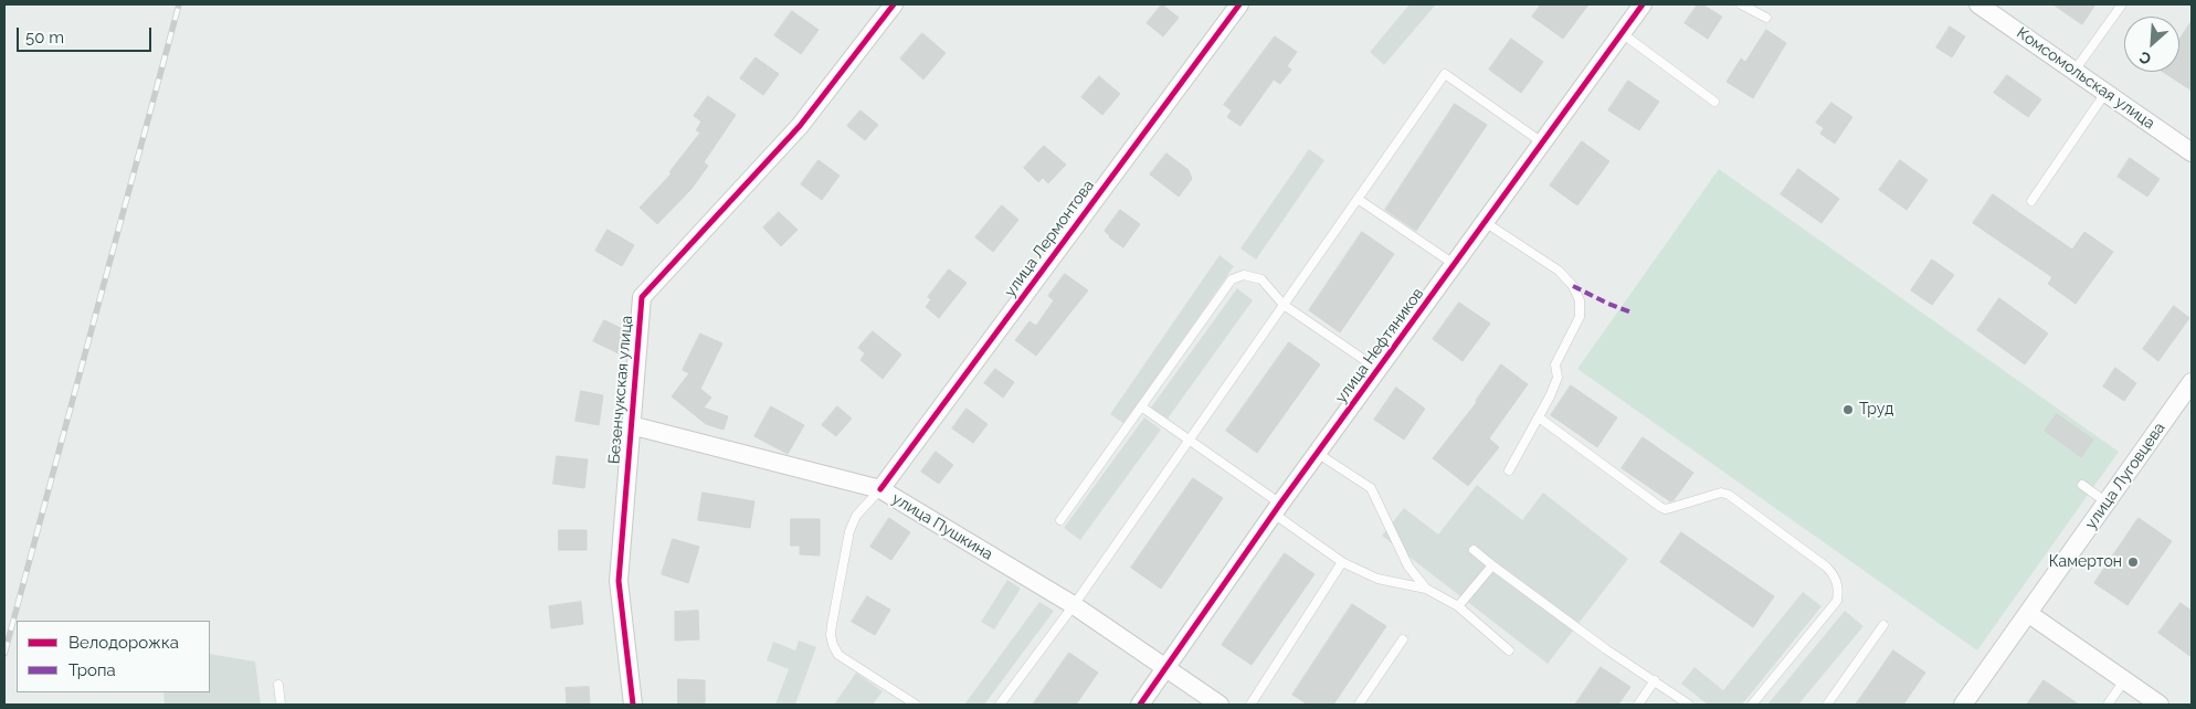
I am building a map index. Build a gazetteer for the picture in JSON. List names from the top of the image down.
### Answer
{
  "streets": {
    "street": [
      "Комсомольская улица",
      "улица Лермонтова",
      "улица Нефтяников",
      "Безенчукская улица",
      "улица Луговцева",
      "улица Пушкина"
    ]
  },
  "crossings": [
    ["улица Лермонтова", "улица Пушкина"],
    ["улица Нефтяников", "улица Пушкина"],
    ["Безенчукская улица", "улица Пушкина"]
  ],
  "places": ["Труд", "Камертон"],
  "legend": ["Велодорожка", "Тропа"],
  "scale_bar": "50 m",
  "north": "bottom left"
}
